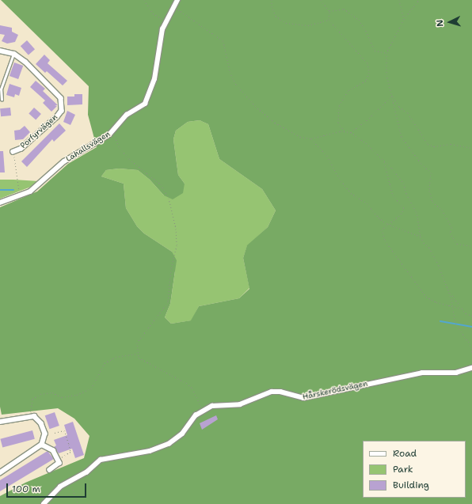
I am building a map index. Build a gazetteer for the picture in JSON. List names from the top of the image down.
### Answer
{
  "streets": {
    "street": ["Porfyrvägen", "Lahallsvägen", "Hårskerödsvägen"]
  },
  "legend": ["Road", "Park", "Building"],
  "scale_bar": "100 m",
  "north": "left"
}
